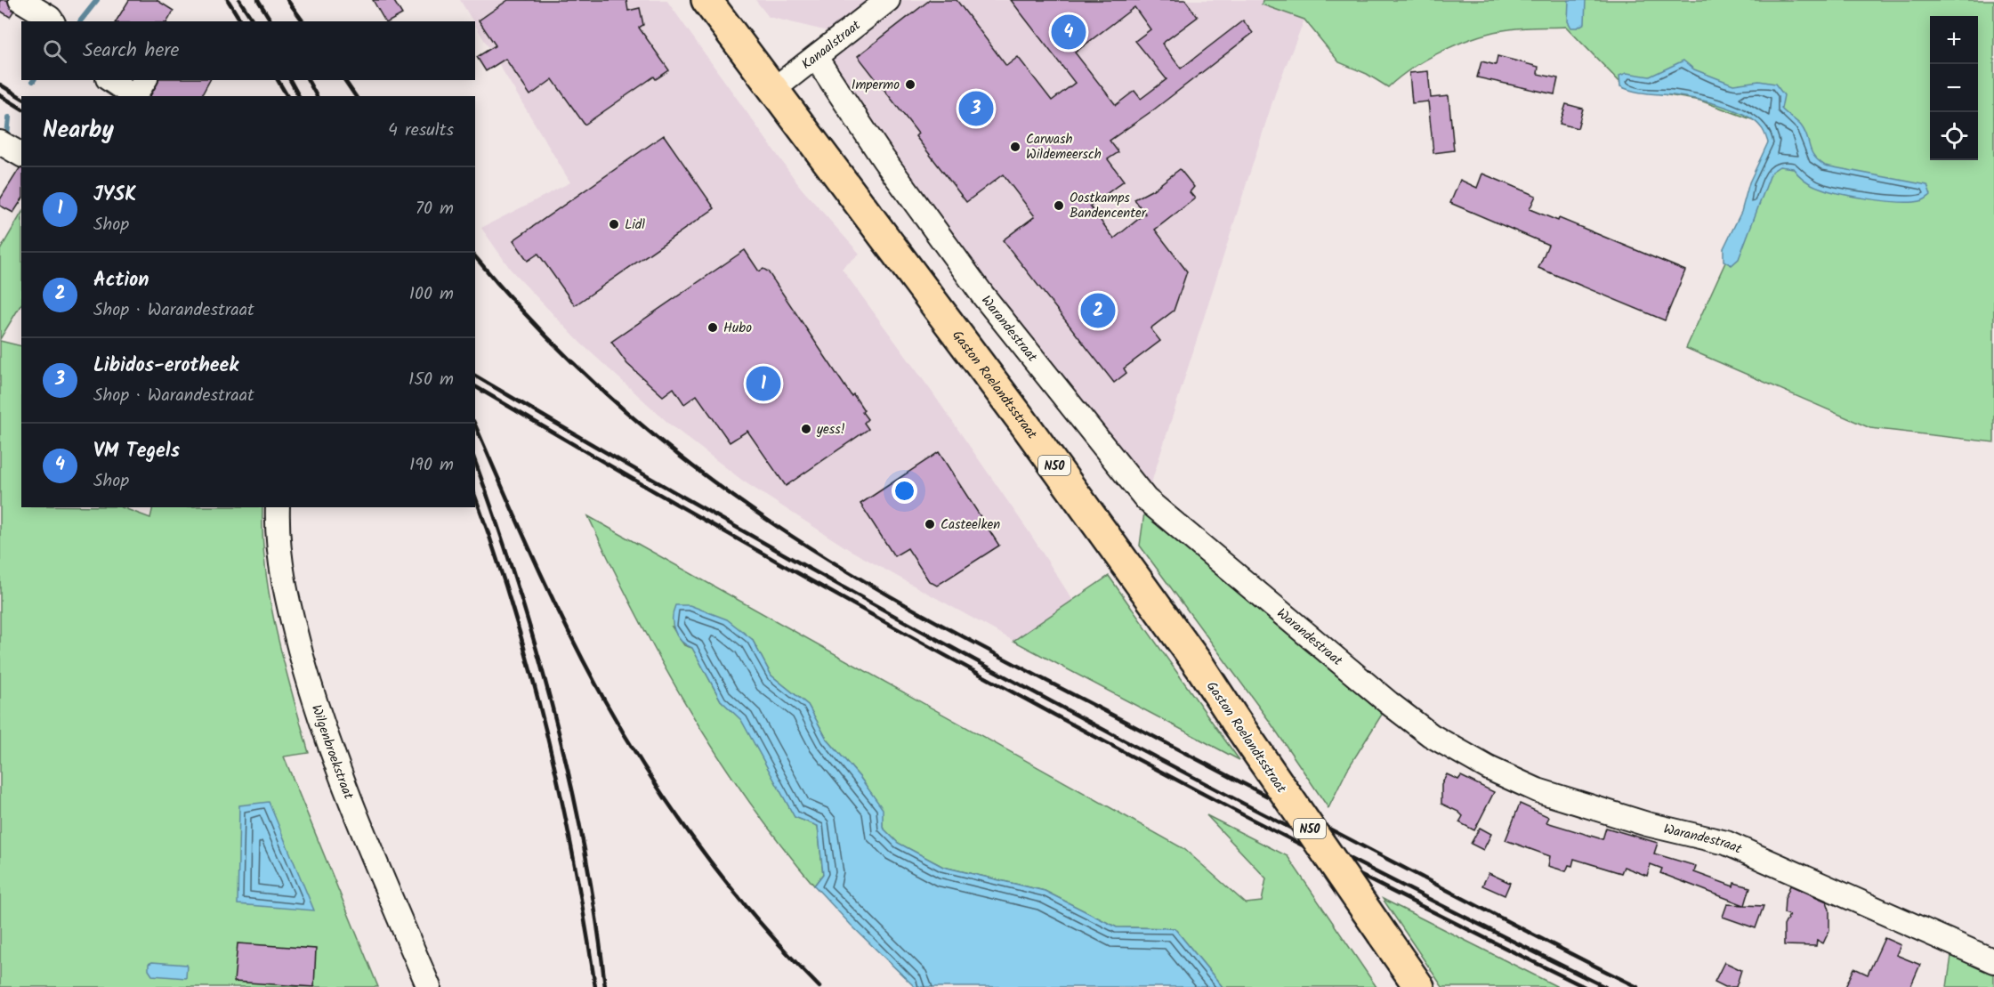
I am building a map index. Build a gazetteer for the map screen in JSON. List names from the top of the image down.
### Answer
{
  "streets": {
    "main road": ["Gaston Roelandtsstraat", "N50"],
    "street": ["Kanaalstraat", "Warandestraat", "Wilgenbroekstraat"]
  },
  "crossings": [
    ["Kanaalstraat", "Warandestraat"],
    ["Kanaalstraat", "Gaston Roelandtsstraat"]
  ],
  "places": [
    "Impermo",
    "Carwash Wildemeersch",
    "Oostkamps Bandencenter",
    "Lidl",
    "Hubo",
    "yess!",
    "Casteelken"
  ],
  "page": {
    "pins": [
      "4",
      "3",
      "2",
      "1"
    ],
    "map_buttons": ["+", "−"],
    "search": "Search here",
    "heading": ["Nearby", "4 results"],
    "list": [
      {
        "mark": "1",
        "name": "JYSK",
        "note": "Shop",
        "value": "70 m"
      },
      {
        "mark": "2",
        "name": "Action",
        "note": "Shop · Warandestraat",
        "value": "100 m"
      },
      {
        "mark": "3",
        "name": "Libidos-erotheek",
        "note": "Shop · Warandestraat",
        "value": "150 m"
      },
      {
        "mark": "4",
        "name": "VM Tegels",
        "note": "Shop",
        "value": "190 m"
      }
    ]
  }
}
